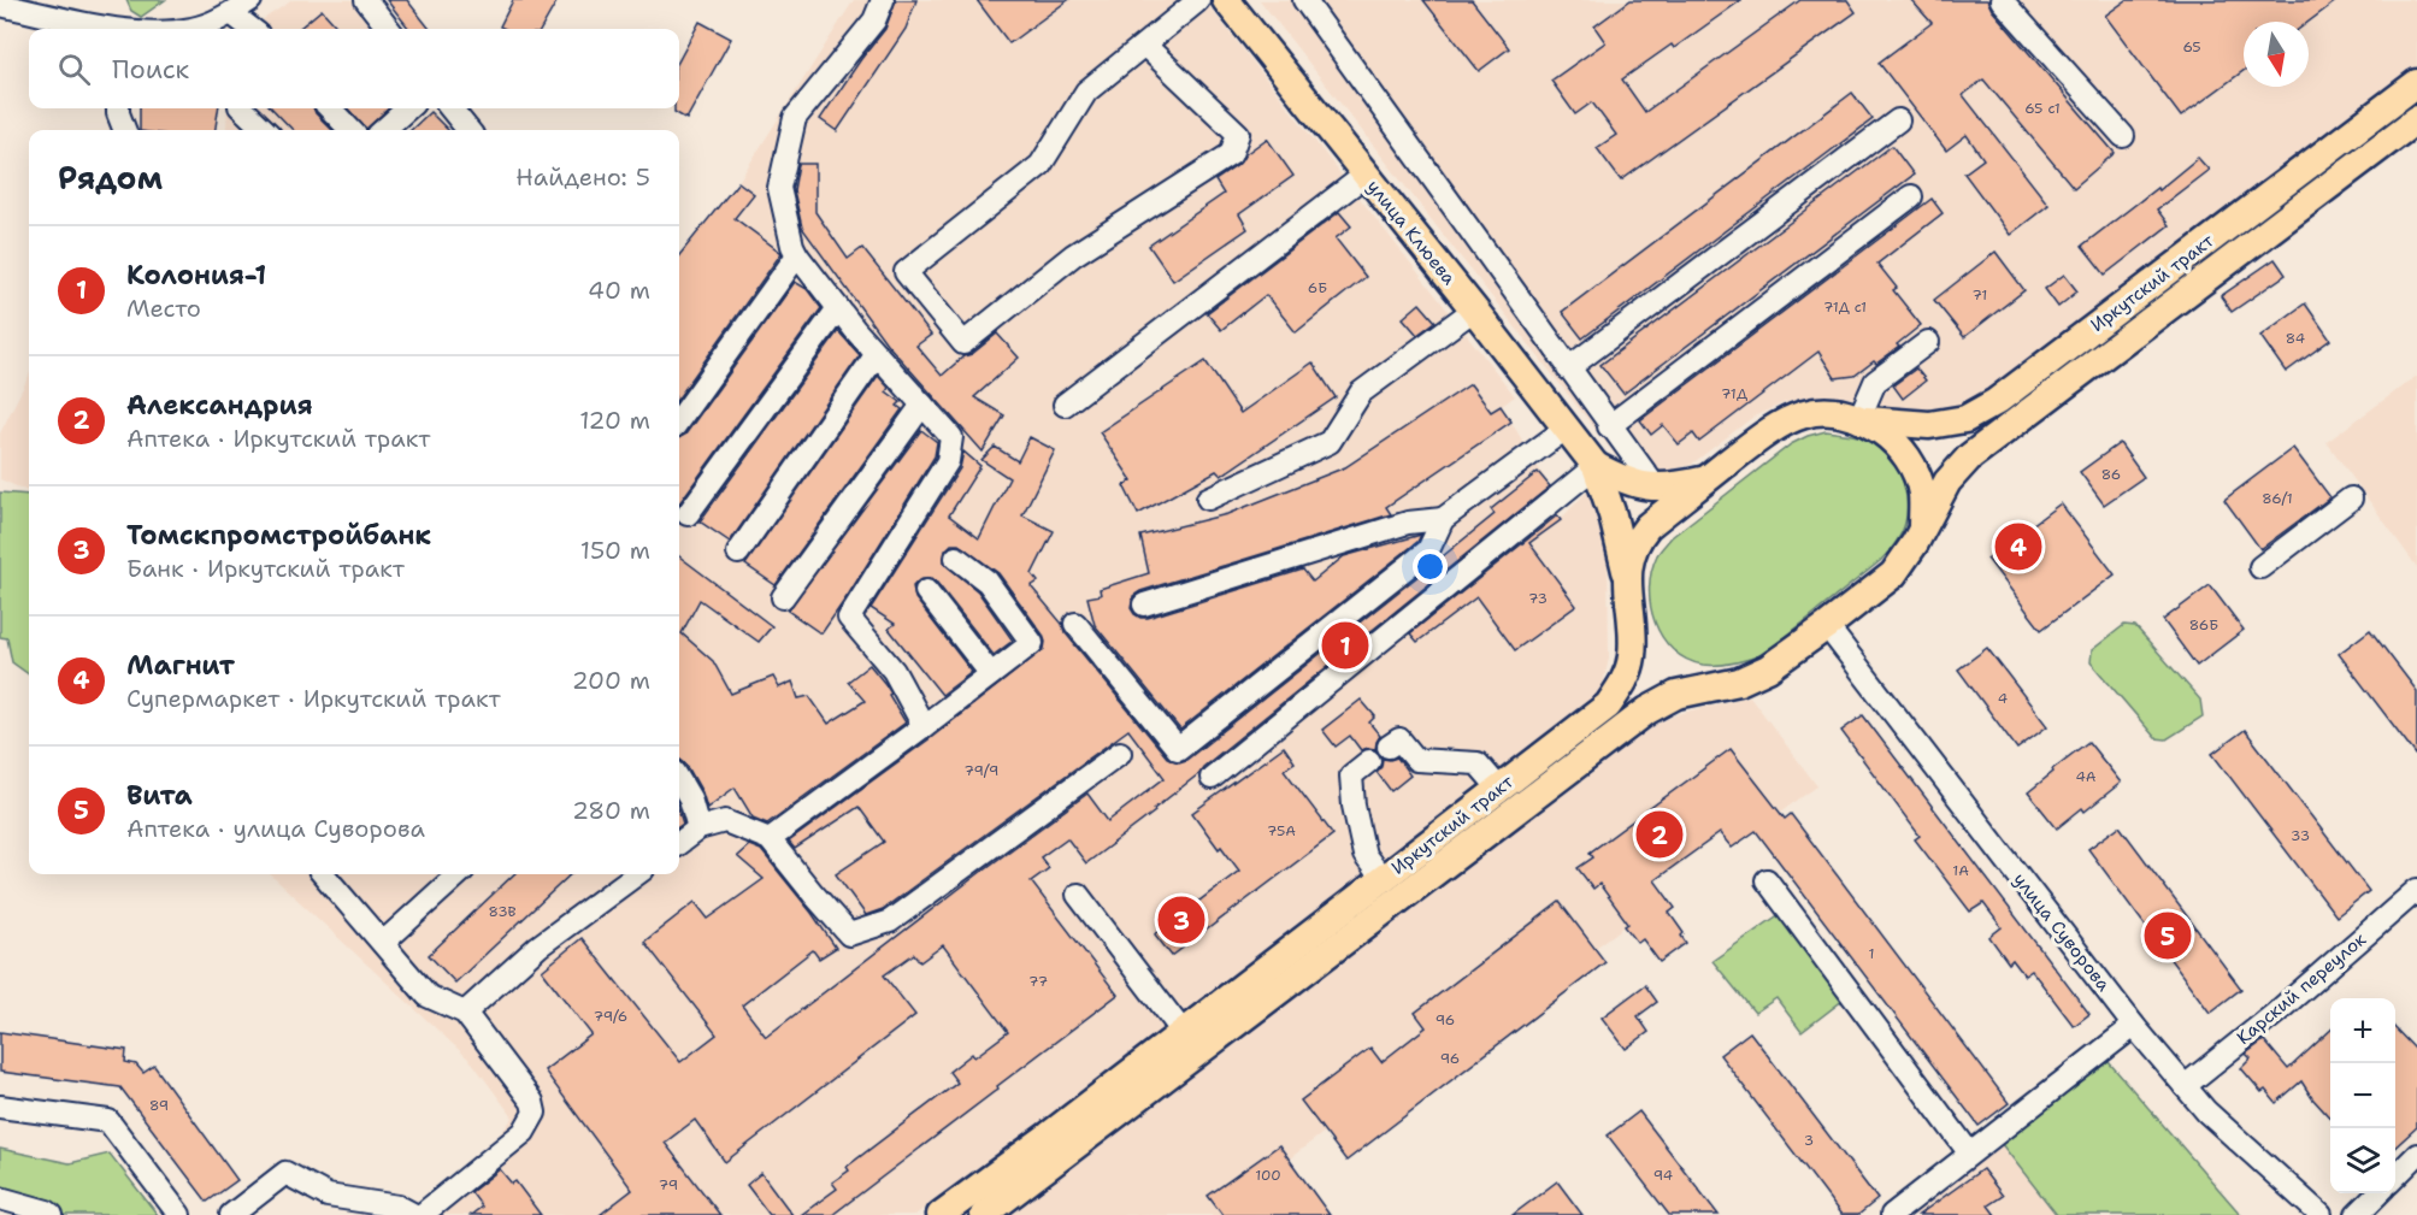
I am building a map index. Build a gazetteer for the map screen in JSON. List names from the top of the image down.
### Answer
{
  "streets": {
    "main road": ["улица Клюева", "Иркутский тракт"],
    "street": ["улица Суворова", "Карский переулок"]
  },
  "crossings": [
    ["улица Клюева", "Иркутский тракт"],
    ["Иркутский тракт", "улица Суворова"],
    ["улица Суворова", "Карский переулок"]
  ],
  "house_numbers": [
    "65",
    "65 с1",
    "6Б",
    "71",
    "71Д с1",
    "84",
    "71Д",
    "86",
    "86/1",
    "73",
    "86Б",
    "4",
    "79/9",
    "4А",
    "75А",
    "33",
    "1А",
    "83В",
    "1",
    "77",
    "79/6",
    "96",
    "96",
    "89",
    "3",
    "100",
    "94",
    "79"
  ],
  "north": "bottom",
  "page": {
    "search": "Поиск",
    "heading": ["Рядом", "Найдено: 5"],
    "list": [
      {
        "mark": "1",
        "name": "Колония-1",
        "note": "Место",
        "value": "40 m"
      },
      {
        "mark": "2",
        "name": "Александрия",
        "note": "Аптека · Иркутский тракт",
        "value": "120 m"
      },
      {
        "mark": "3",
        "name": "Томскпромстройбанк",
        "note": "Банк · Иркутский тракт",
        "value": "150 m"
      },
      {
        "mark": "4",
        "name": "Магнит",
        "note": "Супермаркет · Иркутский тракт",
        "value": "200 m"
      },
      {
        "mark": "5",
        "name": "Вита",
        "note": "Аптека · улица Суворова",
        "value": "280 m"
      }
    ],
    "pins": [
      "4",
      "1",
      "2",
      "3",
      "5"
    ],
    "map_buttons": ["+", "−"]
  }
}
